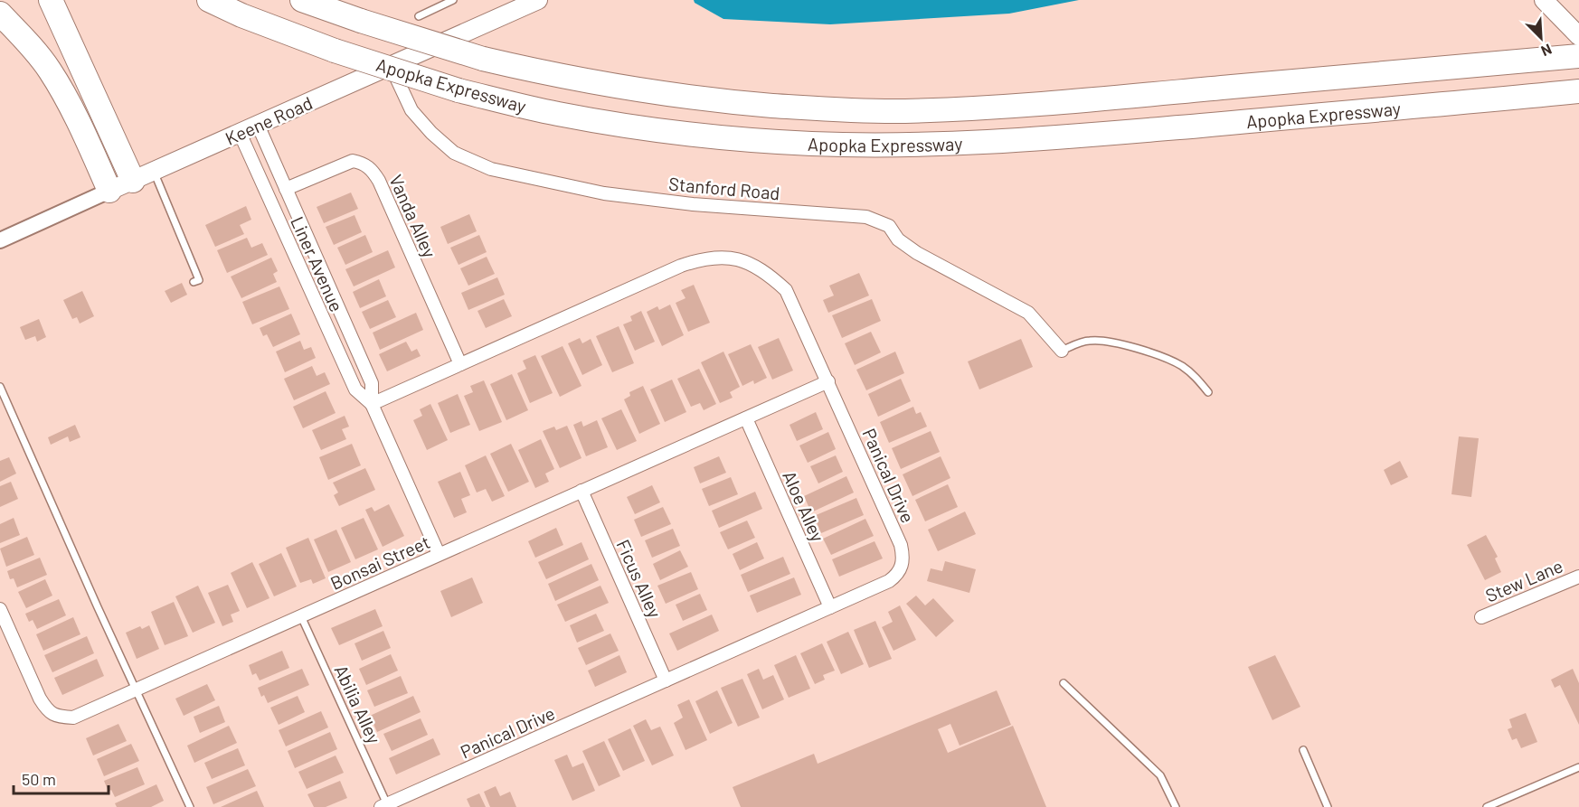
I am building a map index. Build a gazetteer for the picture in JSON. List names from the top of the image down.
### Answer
{
  "streets": {
    "highway": ["Apopka Expressway"],
    "main road": ["Keene Road"],
    "street": [
      "Stanford Road",
      "Vanda Alley",
      "Liner Avenue",
      "Panical Drive",
      "Aloe Alley",
      "Bonsai Street",
      "Ficus Alley",
      "Stew Lane"
    ],
    "lane": ["Abilia Alley"]
  },
  "crossings": [
    ["Keene Road", "Stanford Road"],
    ["Keene Road", "Liner Avenue"],
    ["Vanda Alley", "Liner Avenue"],
    ["Vanda Alley", "Panical Drive"],
    ["Liner Avenue", "Panical Drive"],
    ["Liner Avenue", "Bonsai Street"],
    ["Panical Drive", "Aloe Alley"],
    ["Panical Drive", "Bonsai Street"],
    ["Panical Drive", "Ficus Alley"],
    ["Panical Drive", "Abilia Alley"],
    ["Aloe Alley", "Bonsai Street"],
    ["Bonsai Street", "Ficus Alley"],
    ["Bonsai Street", "Abilia Alley"]
  ],
  "scale_bar": "50 m",
  "north": "bottom right"
}
